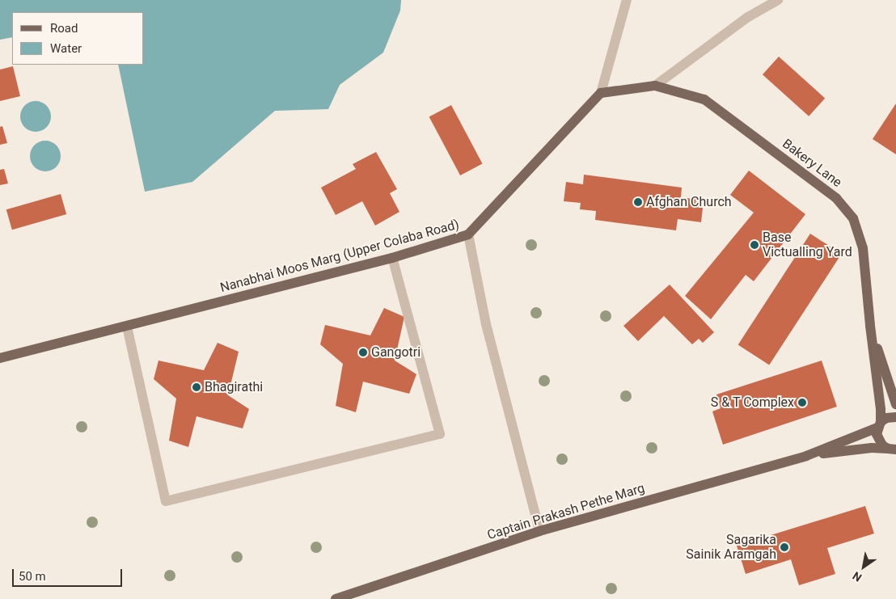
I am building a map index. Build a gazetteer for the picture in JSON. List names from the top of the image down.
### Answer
{
  "streets": {
    "main road": ["Bakery Lane", "Nanabhai Moos Marg (Upper Colaba Road)", "Captain Prakash Pethe Marg"]
  },
  "crossings": [
    ["Bakery Lane", "Captain Prakash Pethe Marg"]
  ],
  "places": [
    "Afghan Church",
    "Base Victualling Yard",
    "Gangotri",
    "Bhagirathi",
    "S & T Complex",
    "Sagarika Sainik Aramgah"
  ],
  "legend": ["Road", "Water"],
  "scale_bar": "50 m",
  "north": "bottom left"
}
